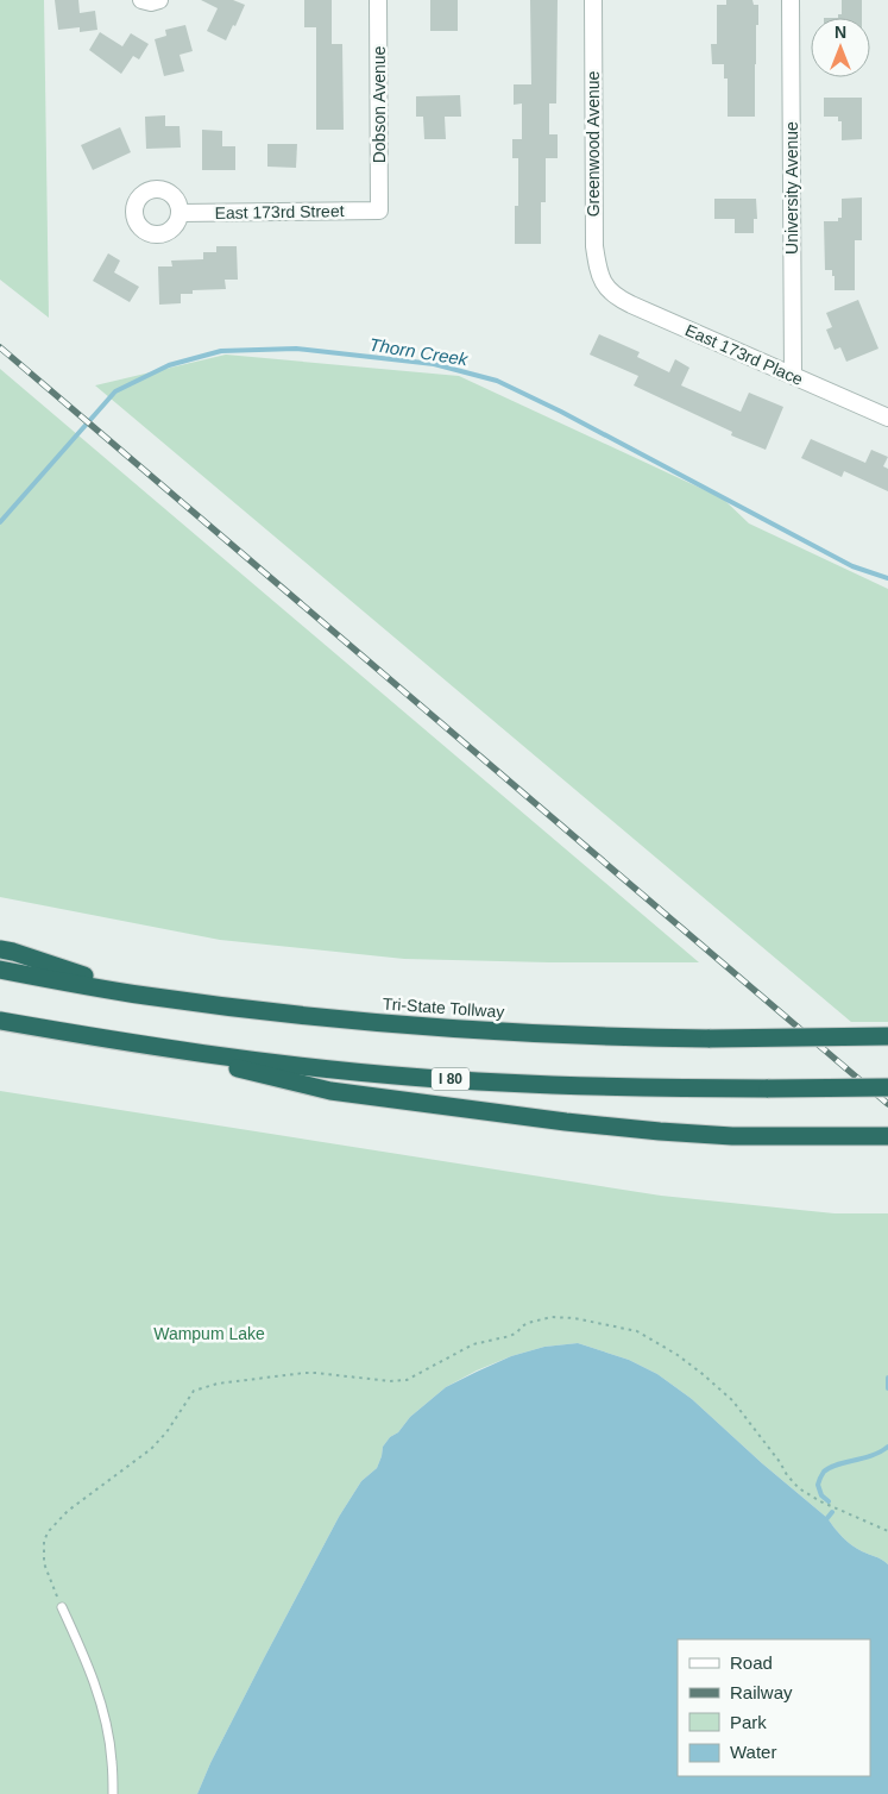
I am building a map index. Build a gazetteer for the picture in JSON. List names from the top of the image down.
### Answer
{
  "streets": {
    "highway": ["Tri-State Tollway", "I 80"],
    "street": [
      "Dobson Avenue",
      "Greenwood Avenue",
      "University Avenue",
      "East 173rd Street",
      "East 173rd Place"
    ]
  },
  "crossings": [
    ["Dobson Avenue", "East 173rd Street"],
    ["Greenwood Avenue", "East 173rd Place"],
    ["University Avenue", "East 173rd Place"]
  ],
  "water": ["Thorn Creek"],
  "parks": ["Wampum Lake"],
  "legend": [
    "Road",
    "Railway",
    "Park",
    "Water"
  ],
  "north": "top"
}
